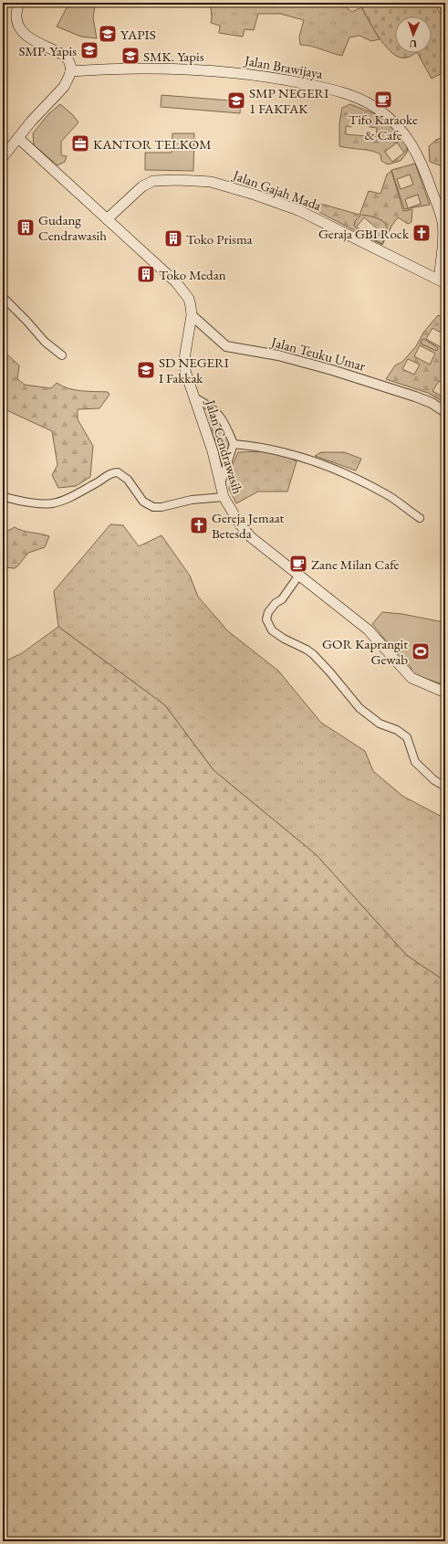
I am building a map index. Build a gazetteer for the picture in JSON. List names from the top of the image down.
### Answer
{
  "streets": {
    "main road": ["Jalan Brawijaya", "Jalan Gajah Mada", "Jalan Cendrawasih"],
    "street": ["Jalan Teuku Umar"]
  },
  "crossings": [
    ["Jalan Brawijaya", "Jalan Gajah Mada"],
    ["Jalan Gajah Mada", "Jalan Cendrawasih"],
    ["Jalan Teuku Umar", "Jalan Cendrawasih"]
  ],
  "places": {
    "school or university": [
      "YAPIS",
      "SMP. Yapis",
      "SMK. Yapis",
      "SMP NEGERI 1 FAKFAK",
      "SD NEGERI I Fakkak"
    ],
    "cafe": ["Tifo Karaoke & Cafe", "Zane Milan Cafe"],
    "office": ["KANTOR TELKOM"],
    "building": ["Gudang Cendrawasih", "Toko Prisma", "Toko Medan"],
    "church": ["Geraja GBI Rock", "Gereja Jemaat Betesda"],
    "sports": ["GOR Kaprangit Gewab"]
  },
  "north": "bottom"
}
